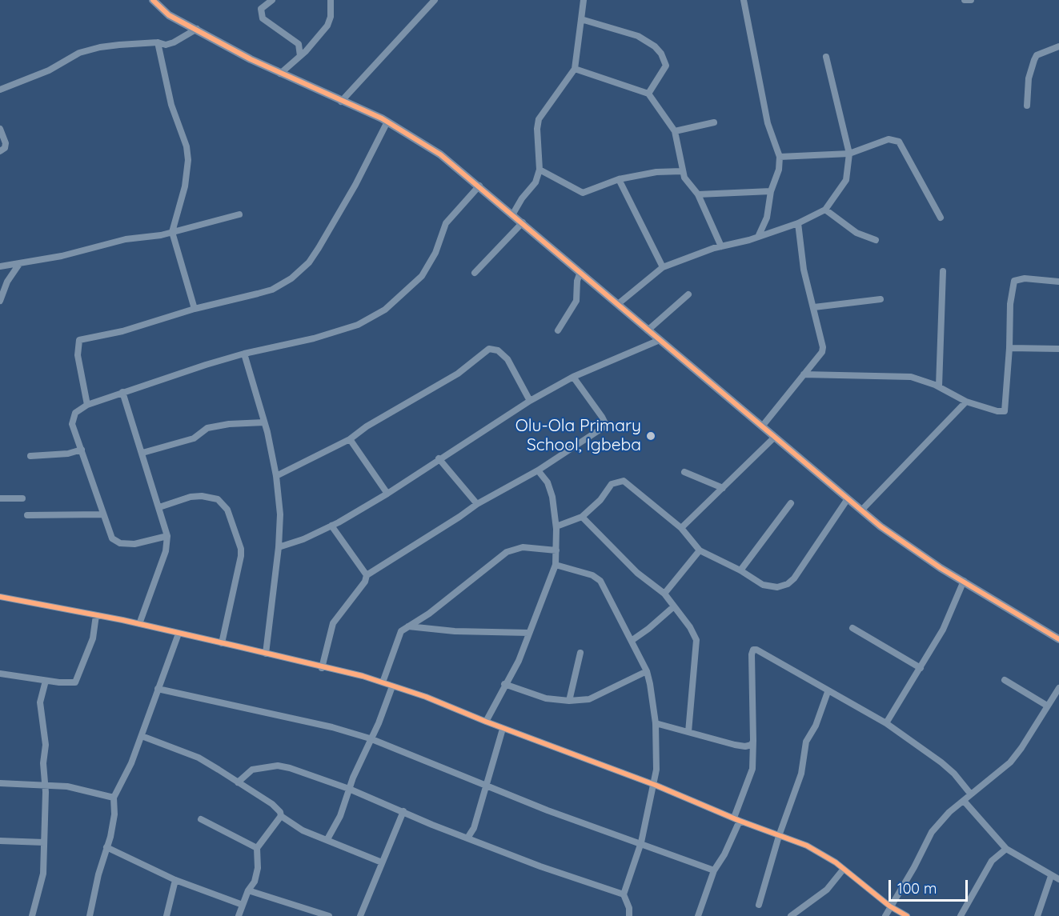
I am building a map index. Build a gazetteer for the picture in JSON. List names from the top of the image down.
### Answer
{
  "places": ["Olu-Ola Primary School, Igbeba"],
  "scale_bar": "100 m"
}
